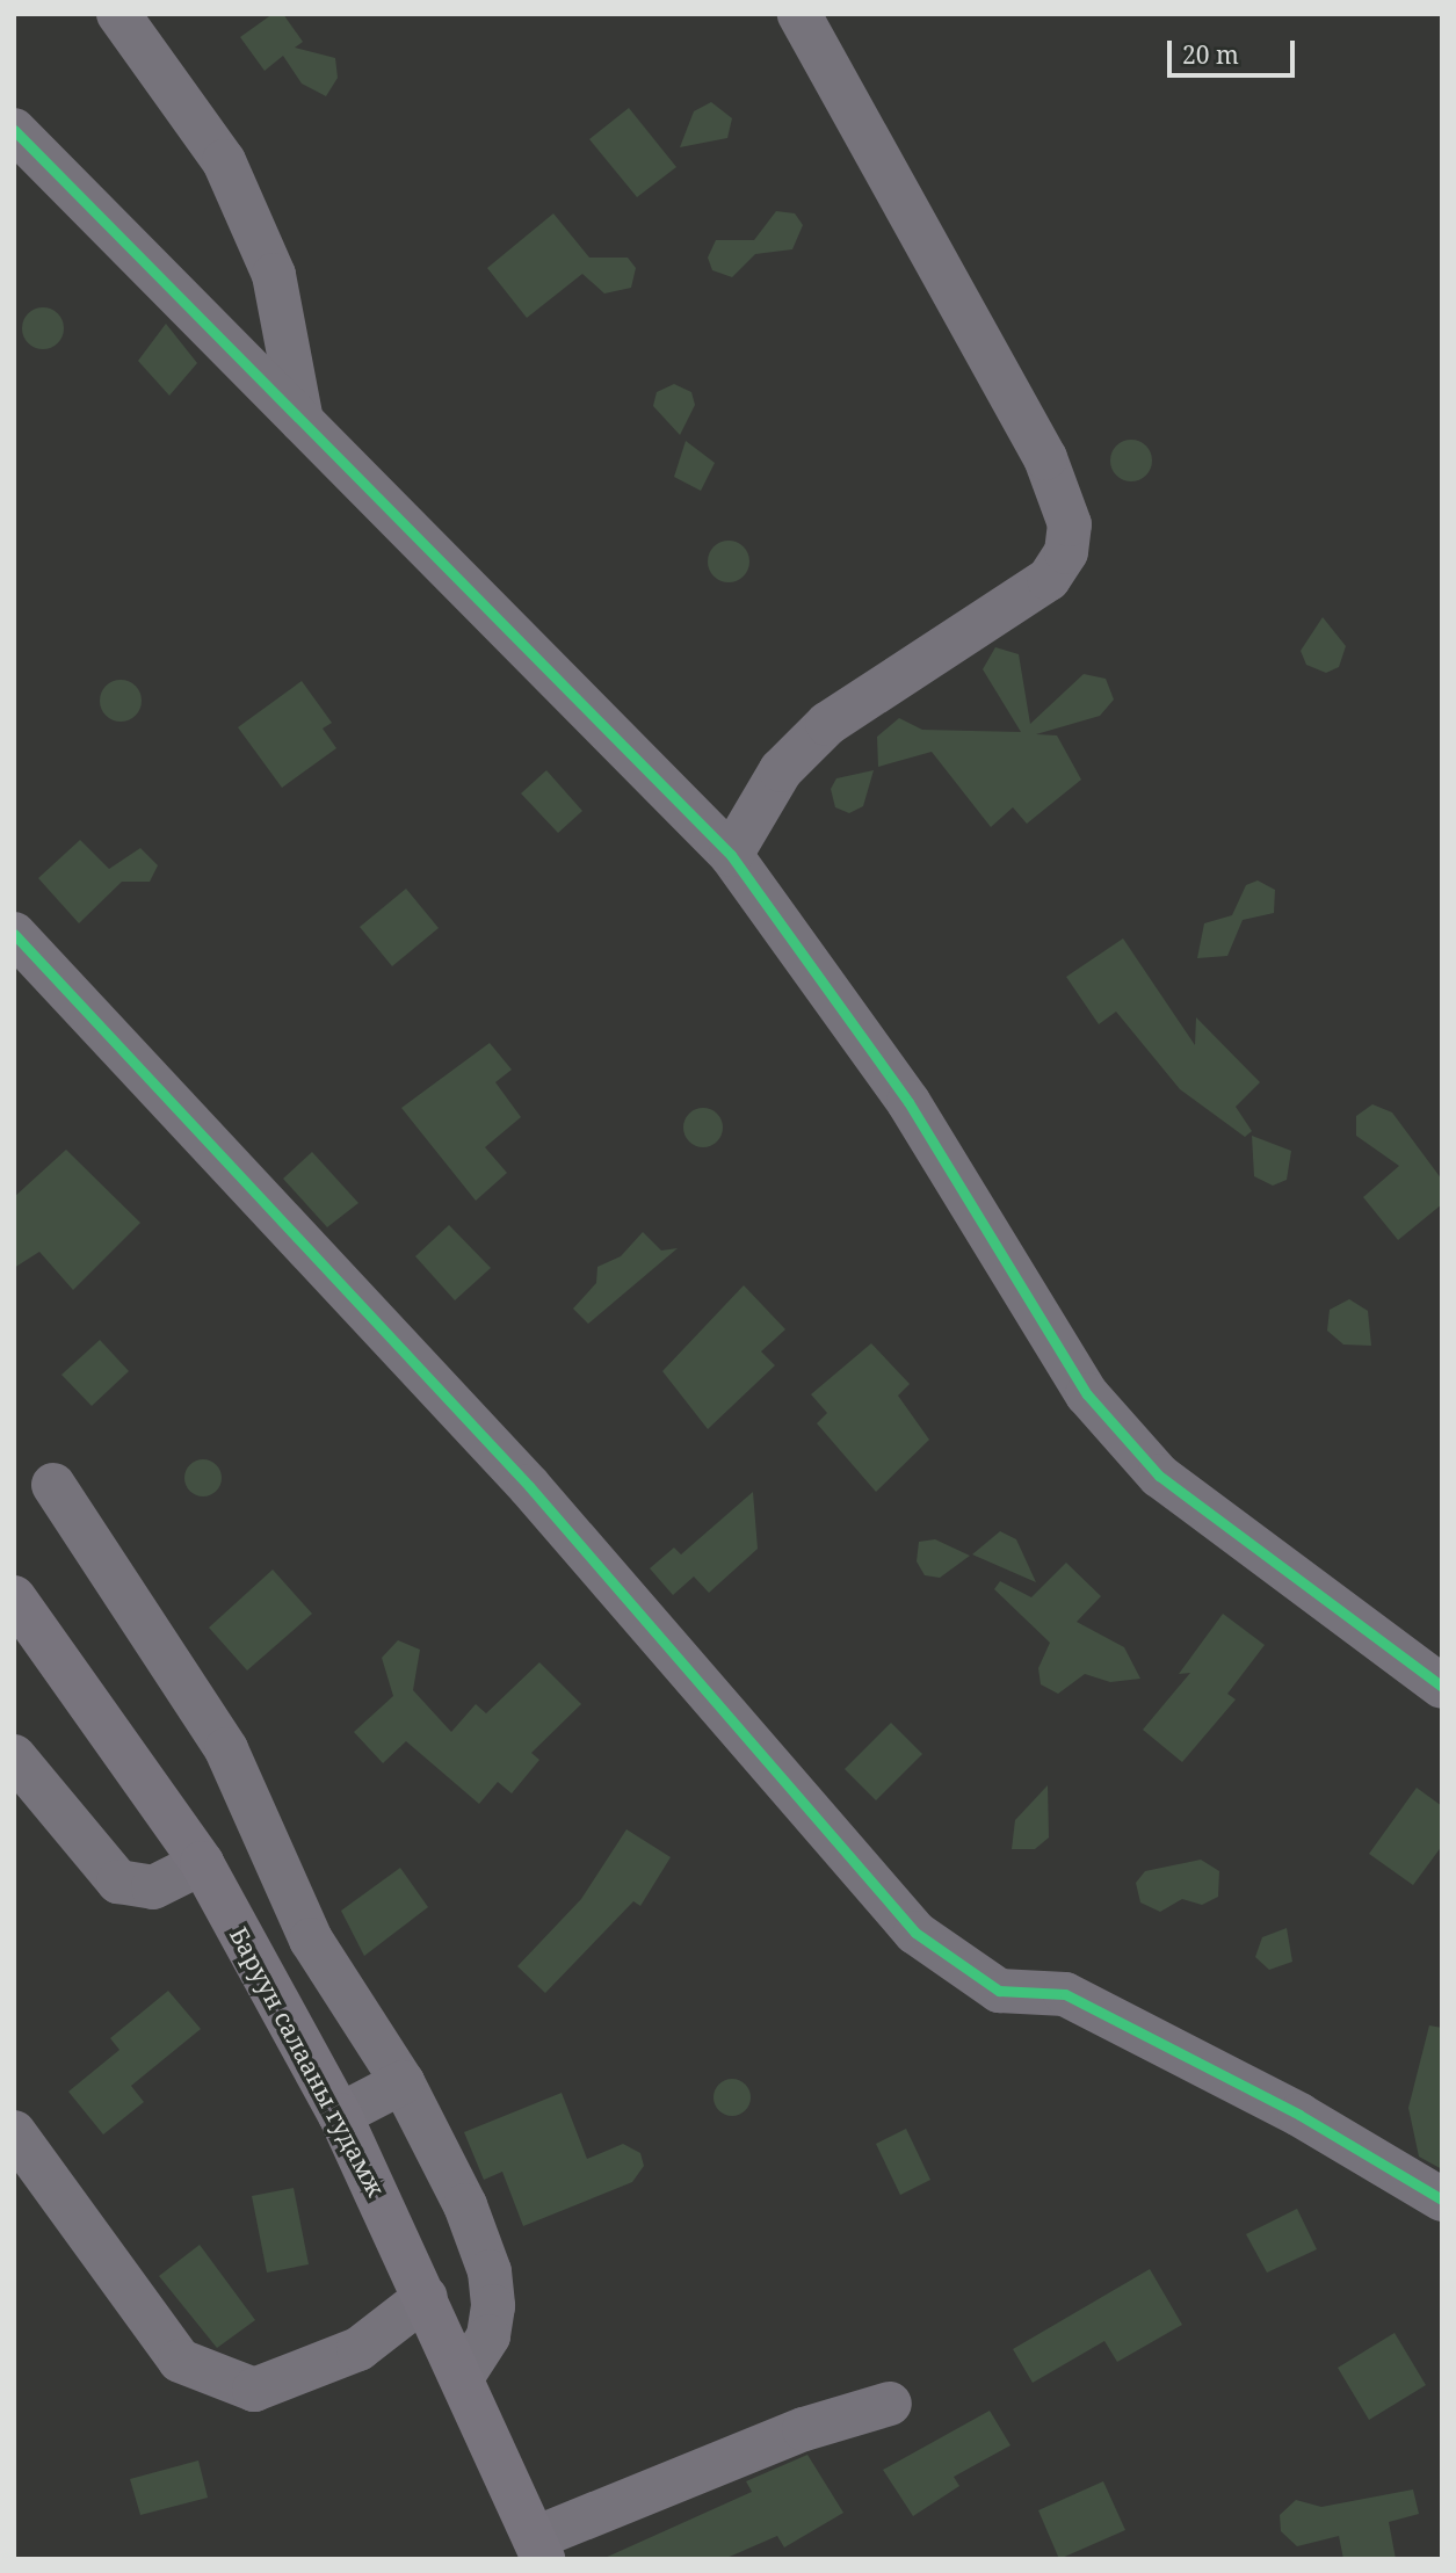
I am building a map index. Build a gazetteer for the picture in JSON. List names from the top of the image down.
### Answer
{
  "streets": {
    "main road": ["Баруун салааны гудамж"]
  },
  "scale_bar": "20 m"
}
